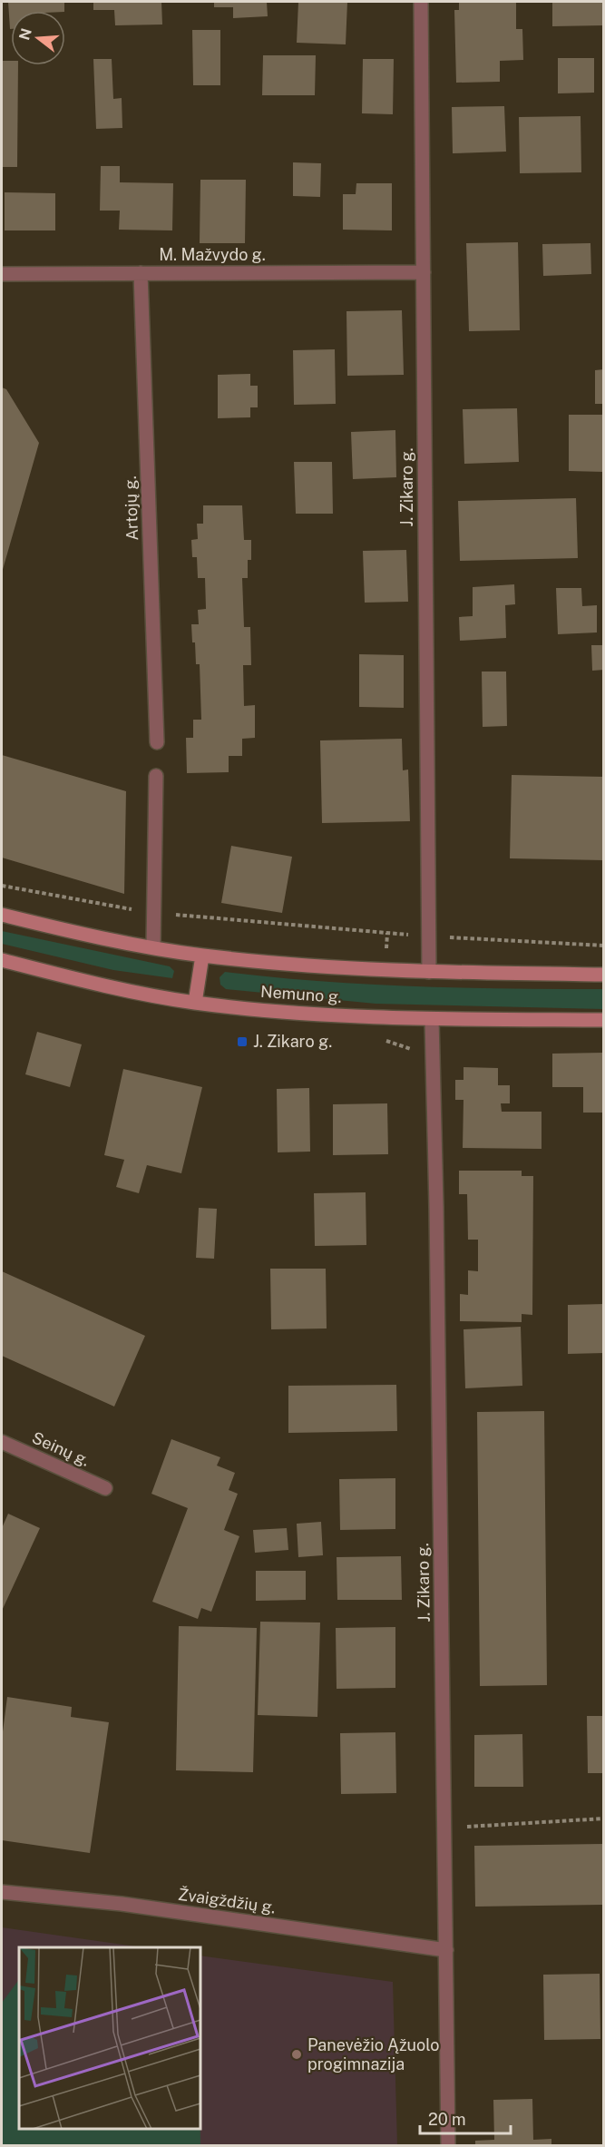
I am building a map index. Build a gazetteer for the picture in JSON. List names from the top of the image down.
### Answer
{
  "streets": {
    "main road": ["Nemuno g."],
    "street": [
      "M. Mažvydo g.",
      "J. Zikaro g.",
      "Artojų g.",
      "Seinų g.",
      "Žvaigždžių g."
    ]
  },
  "crossings": [
    ["M. Mažvydo g.", "J. Zikaro g."],
    ["M. Mažvydo g.", "Artojų g."],
    ["J. Zikaro g.", "Nemuno g."],
    ["J. Zikaro g.", "Žvaigždžių g."]
  ],
  "places": {
    "transit": ["J. Zikaro g."],
    "other": ["Panevėžio Ąžuolo progimnazija"]
  },
  "scale_bar": "20 m",
  "north": "left"
}
